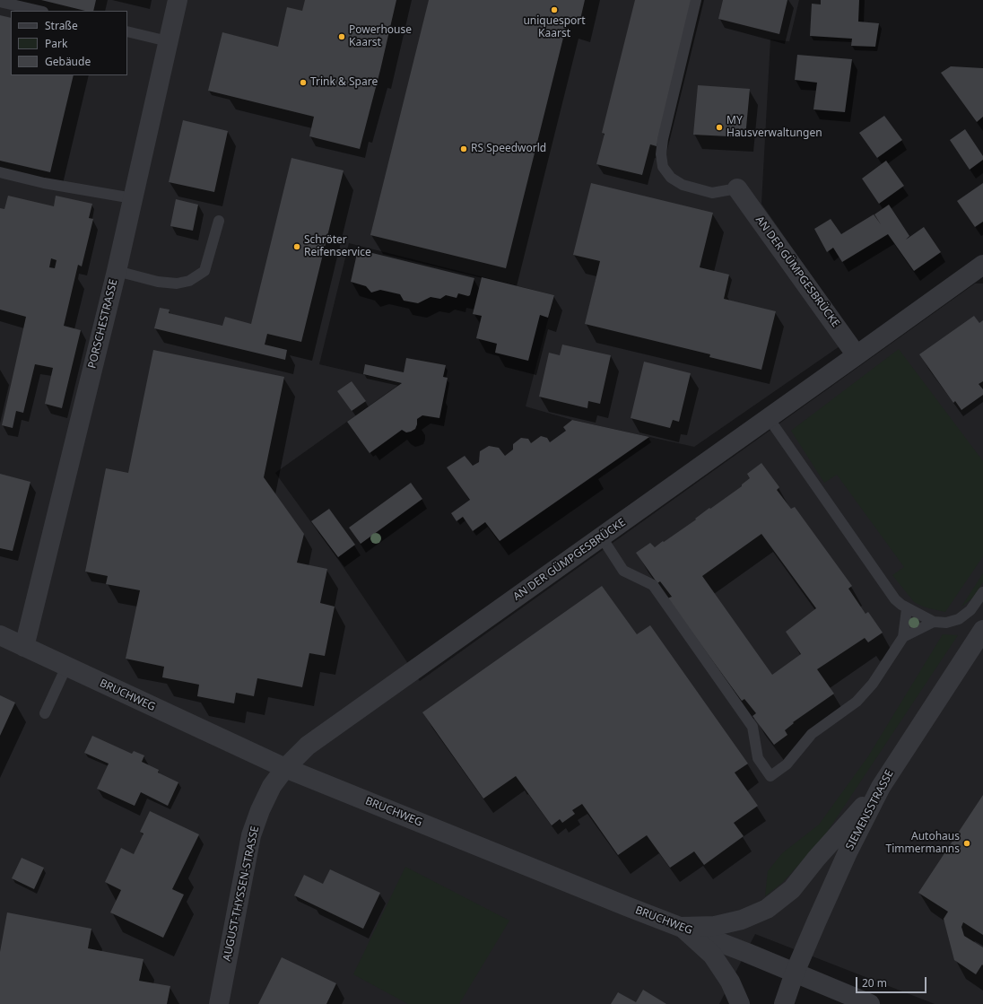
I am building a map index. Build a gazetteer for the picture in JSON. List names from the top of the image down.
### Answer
{
  "streets": {
    "street": [
      "AN DER GÜMPGESBRÜCKE",
      "PORSCHESTRASSE",
      "BRUCHWEG",
      "SIEMENSSTRASSE",
      "AUGUST-THYSSEN-STRASSE"
    ]
  },
  "crossings": [
    ["AN DER GÜMPGESBRÜCKE", "BRUCHWEG"],
    ["AN DER GÜMPGESBRÜCKE", "AUGUST-THYSSEN-STRASSE"],
    ["PORSCHESTRASSE", "BRUCHWEG"],
    ["BRUCHWEG", "SIEMENSSTRASSE"],
    ["BRUCHWEG", "AUGUST-THYSSEN-STRASSE"]
  ],
  "places": [
    "uniquesport Kaarst",
    "Powerhouse Kaarst",
    "Trink & Spare",
    "MY Hausverwaltungen",
    "RS Speedworld",
    "Schröter Reifenservice",
    "Autohaus Timmermanns"
  ],
  "legend": ["Straße", "Park", "Gebäude"],
  "scale_bar": "20 m"
}
